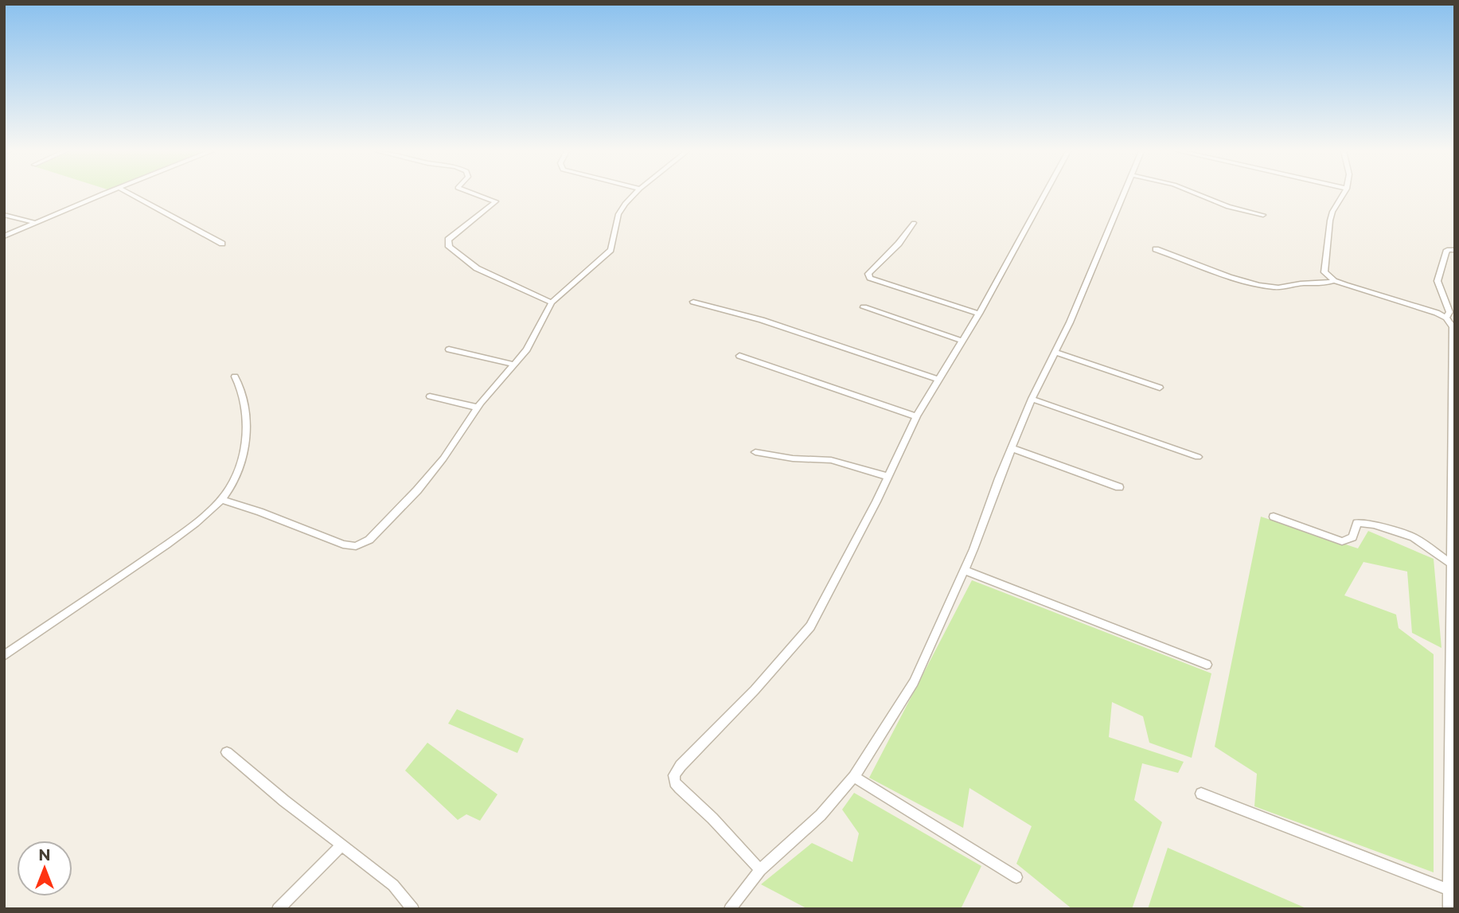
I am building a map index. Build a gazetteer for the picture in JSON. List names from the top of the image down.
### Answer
{
  "north": "top"
}
